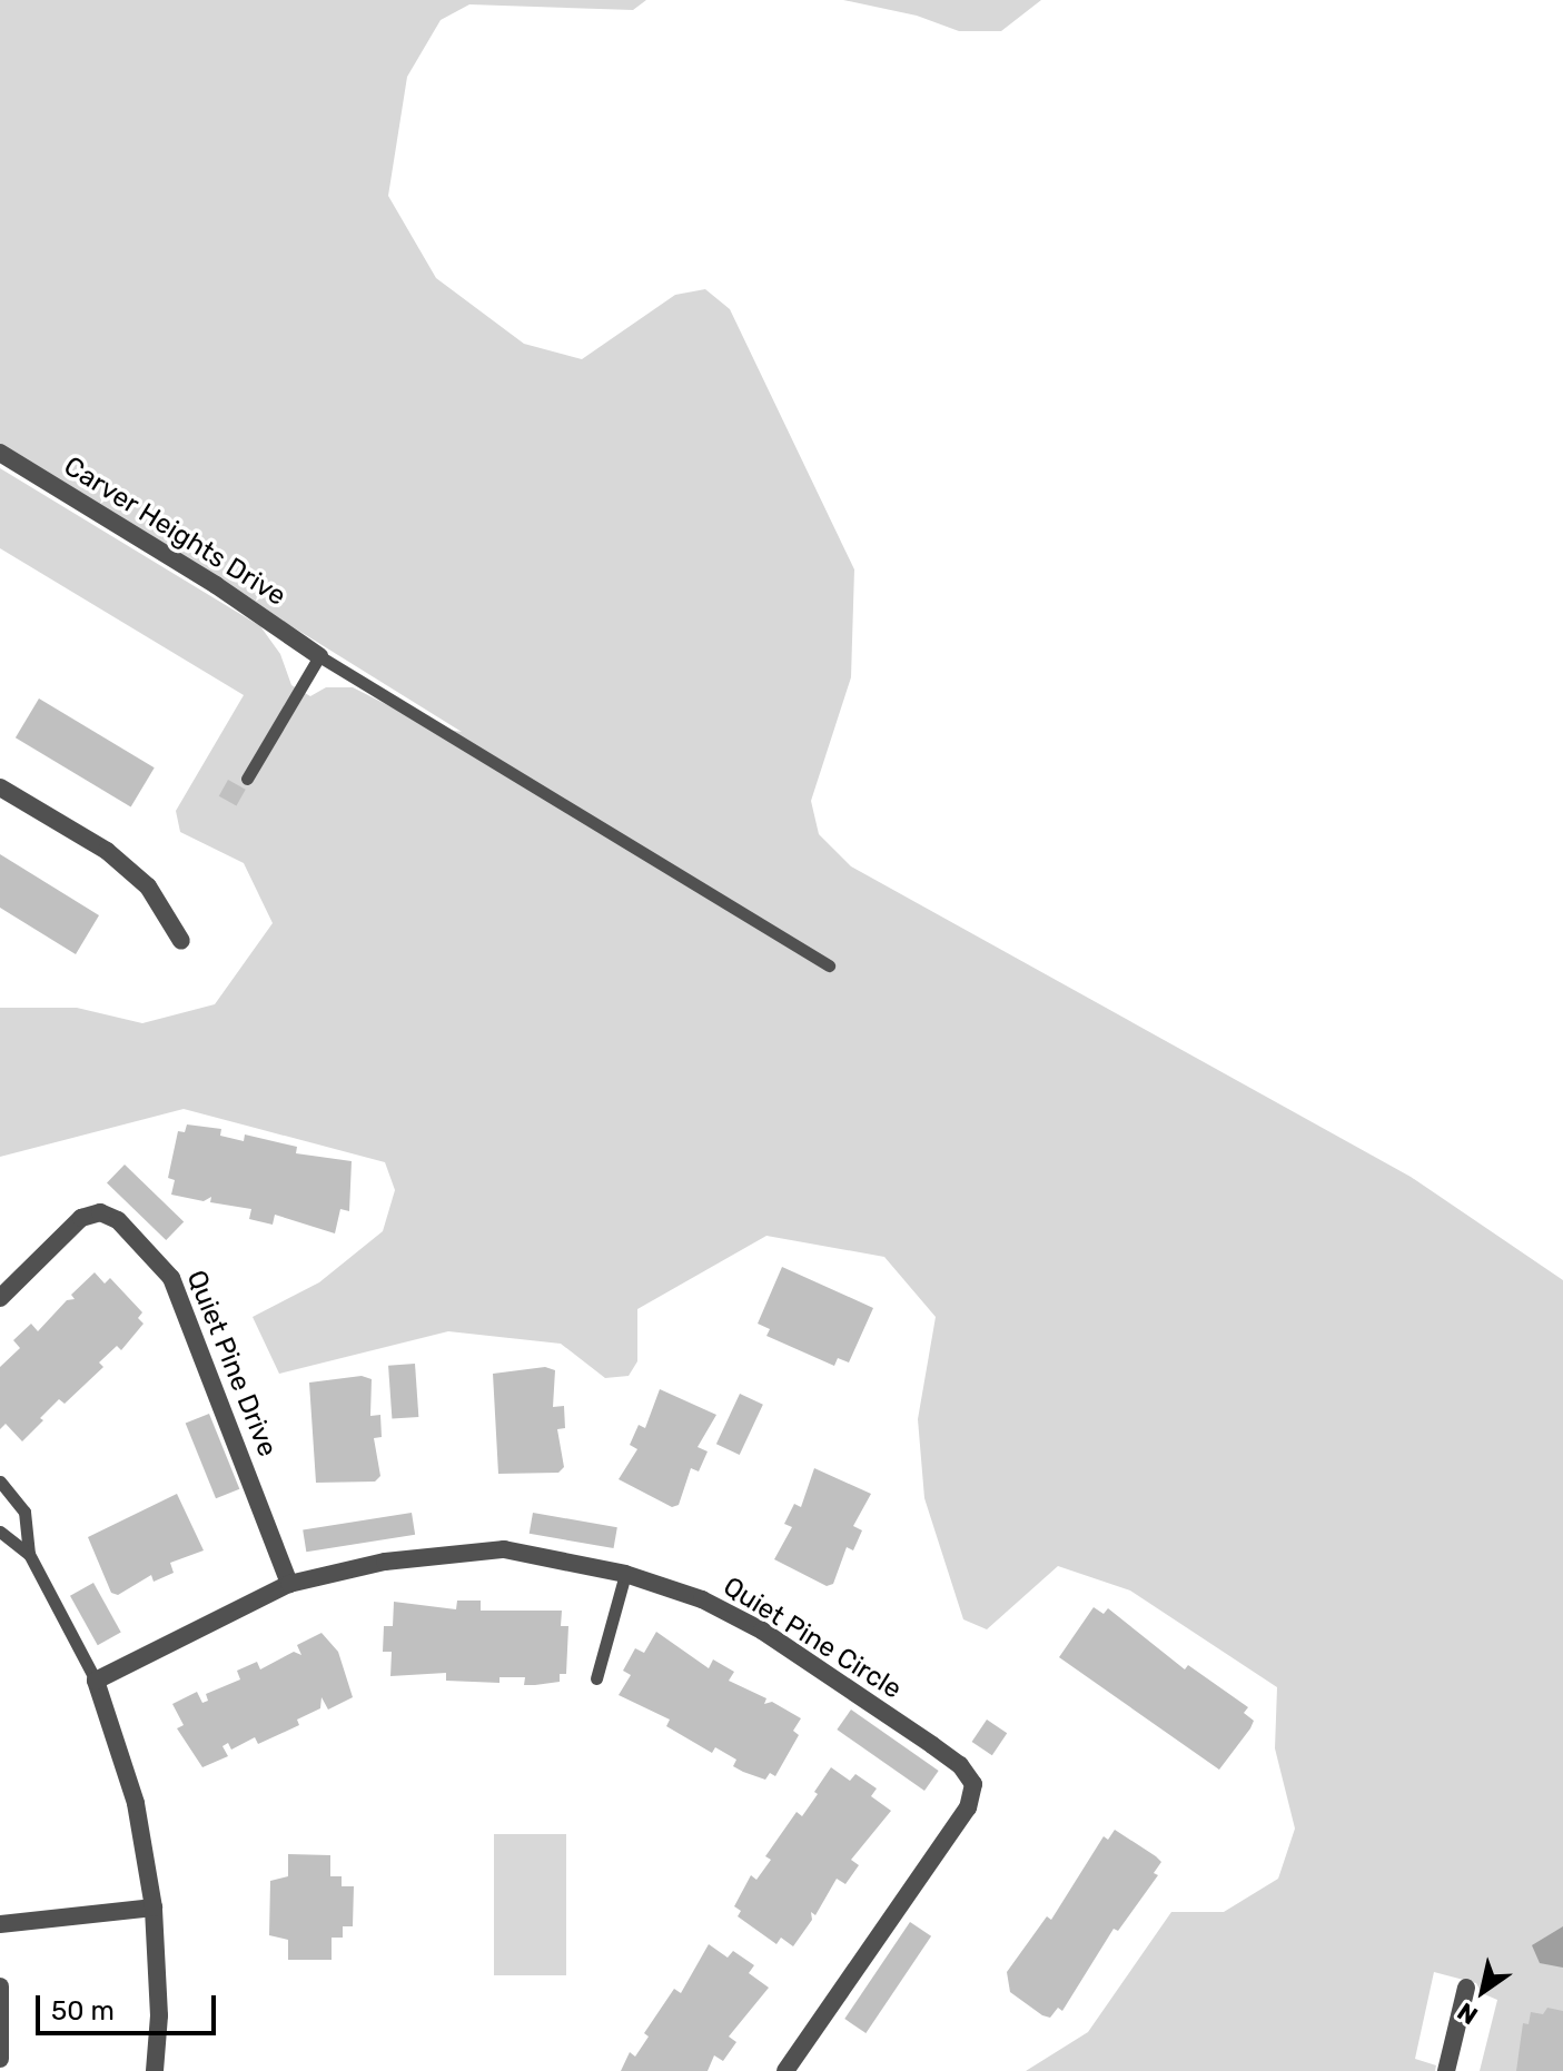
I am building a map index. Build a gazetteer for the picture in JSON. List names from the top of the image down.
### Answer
{
  "streets": {
    "street": ["Carver Heights Drive", "Quiet Pine Drive", "Quiet Pine Circle"]
  },
  "crossings": [
    ["Quiet Pine Drive", "Quiet Pine Circle"]
  ],
  "scale_bar": "50 m",
  "north": "bottom left"
}
